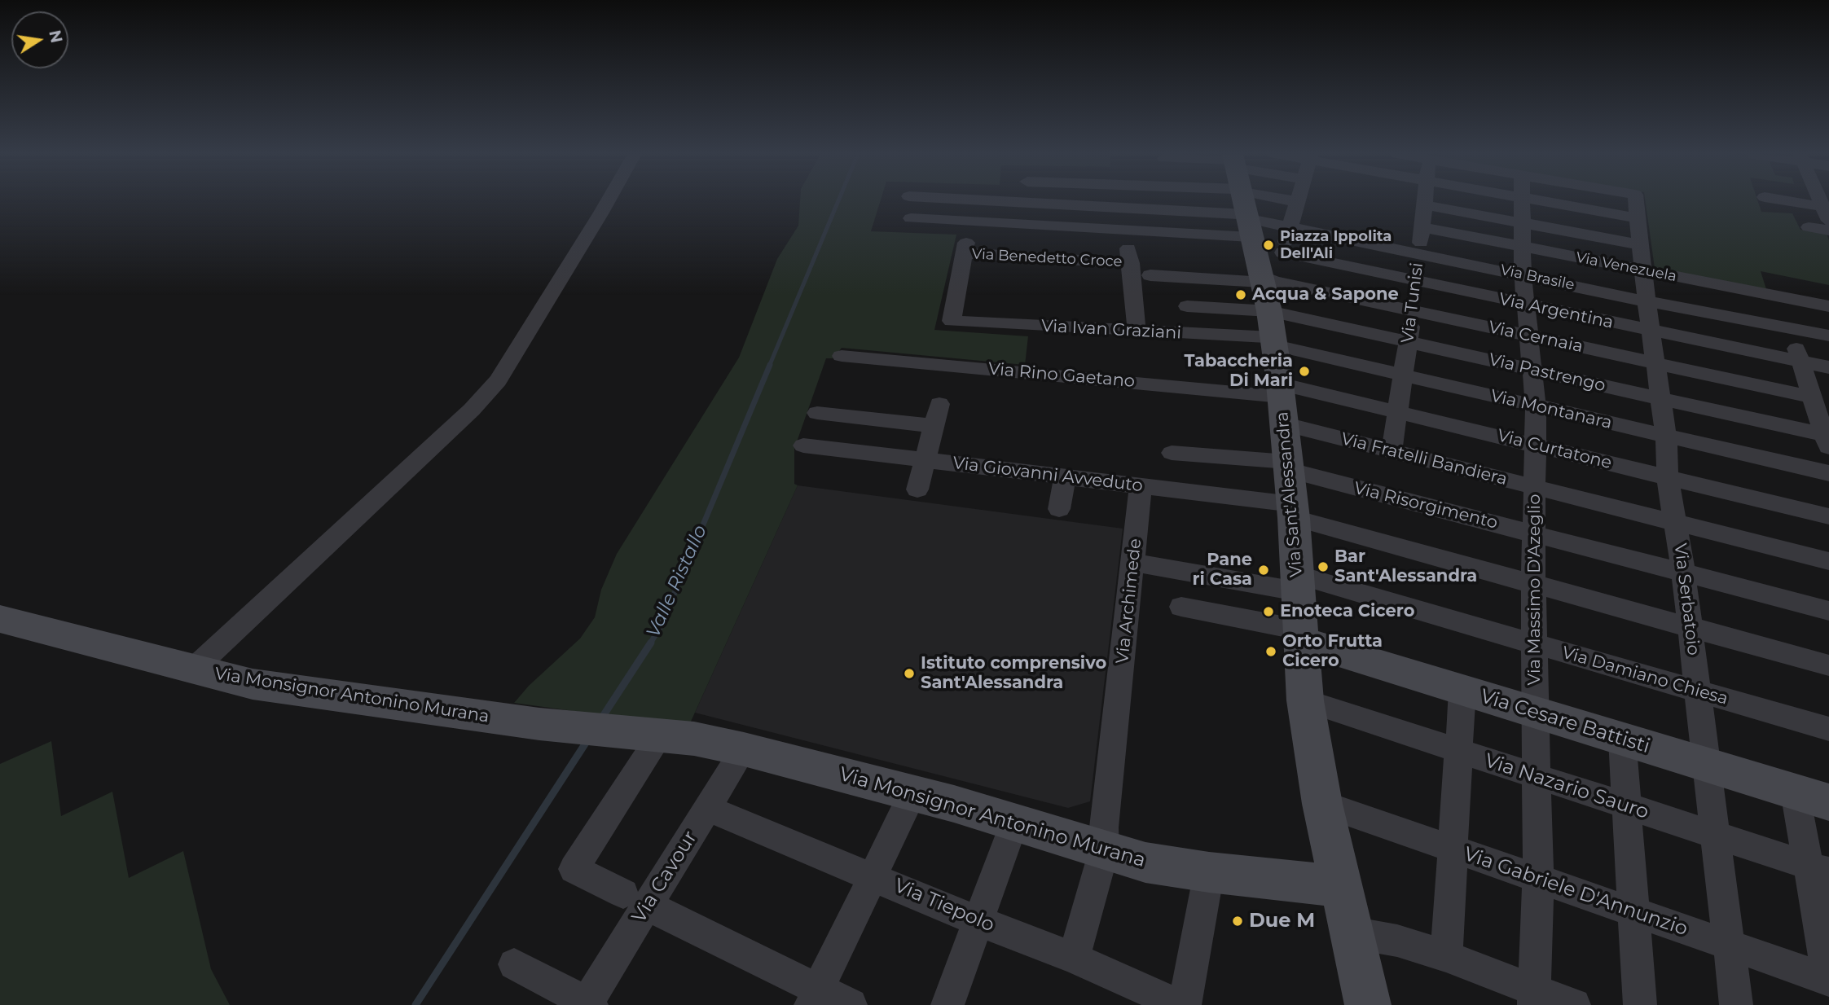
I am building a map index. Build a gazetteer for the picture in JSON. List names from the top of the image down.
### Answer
{
  "streets": {
    "street": [
      "Via Benedetto Croce",
      "Via Venezuela",
      "Via Brasile",
      "Via Tunisi",
      "Via Argentina",
      "Via Ivan Graziani",
      "Via Cernaia",
      "Via Pastrengo",
      "Via Rino Gaetano",
      "Via Montanara",
      "Via Curtatone",
      "Via Fratelli Bandiera",
      "Via Giovanni Avveduto",
      "Via Sant'Alessandra",
      "Via Risorgimento",
      "Via Massimo D'Azeglio",
      "Via Serbatoio",
      "Via Archimede",
      "Via Damiano Chiesa",
      "Via Monsignor Antonino Murana",
      "Via Cesare Battisti",
      "Via Nazario Sauro",
      "Via Cavour",
      "Via Gabriele D'Annunzio",
      "Via Tiepolo"
    ]
  },
  "crossings": [
    ["Via Benedetto Croce", "Via Ivan Graziani"],
    ["Via Venezuela", "Via Tunisi"],
    ["Via Venezuela", "Via Massimo D'Azeglio"],
    ["Via Venezuela", "Via Serbatoio"],
    ["Via Brasile", "Via Tunisi"],
    ["Via Brasile", "Via Massimo D'Azeglio"],
    ["Via Brasile", "Via Serbatoio"],
    ["Via Tunisi", "Via Argentina"],
    ["Via Tunisi", "Via Cernaia"],
    ["Via Tunisi", "Via Pastrengo"],
    ["Via Tunisi", "Via Montanara"],
    ["Via Tunisi", "Via Curtatone"],
    ["Via Tunisi", "Via Fratelli Bandiera"],
    ["Via Argentina", "Via Massimo D'Azeglio"],
    ["Via Argentina", "Via Serbatoio"],
    ["Via Ivan Graziani", "Via Cernaia"],
    ["Via Ivan Graziani", "Via Pastrengo"],
    ["Via Ivan Graziani", "Via Montanara"],
    ["Via Ivan Graziani", "Via Sant'Alessandra"],
    ["Via Cernaia", "Via Pastrengo"],
    ["Via Cernaia", "Via Montanara"],
    ["Via Cernaia", "Via Sant'Alessandra"],
    ["Via Cernaia", "Via Massimo D'Azeglio"],
    ["Via Cernaia", "Via Serbatoio"],
    ["Via Pastrengo", "Via Montanara"],
    ["Via Pastrengo", "Via Sant'Alessandra"],
    ["Via Pastrengo", "Via Massimo D'Azeglio"],
    ["Via Pastrengo", "Via Serbatoio"],
    ["Via Rino Gaetano", "Via Curtatone"],
    ["Via Rino Gaetano", "Via Fratelli Bandiera"],
    ["Via Rino Gaetano", "Via Sant'Alessandra"],
    ["Via Montanara", "Via Sant'Alessandra"],
    ["Via Montanara", "Via Massimo D'Azeglio"],
    ["Via Montanara", "Via Serbatoio"],
    ["Via Curtatone", "Via Fratelli Bandiera"],
    ["Via Curtatone", "Via Sant'Alessandra"],
    ["Via Curtatone", "Via Massimo D'Azeglio"],
    ["Via Curtatone", "Via Serbatoio"],
    ["Via Fratelli Bandiera", "Via Sant'Alessandra"],
    ["Via Fratelli Bandiera", "Via Massimo D'Azeglio"],
    ["Via Fratelli Bandiera", "Via Serbatoio"],
    ["Via Giovanni Avveduto", "Via Sant'Alessandra"],
    ["Via Giovanni Avveduto", "Via Massimo D'Azeglio"],
    ["Via Giovanni Avveduto", "Via Serbatoio"],
    ["Via Giovanni Avveduto", "Via Archimede"],
    ["Via Sant'Alessandra", "Via Risorgimento"],
    ["Via Sant'Alessandra", "Via Damiano Chiesa"],
    ["Via Sant'Alessandra", "Via Monsignor Antonino Murana"],
    ["Via Sant'Alessandra", "Via Cesare Battisti"],
    ["Via Sant'Alessandra", "Via Nazario Sauro"],
    ["Via Sant'Alessandra", "Via Gabriele D'Annunzio"],
    ["Via Risorgimento", "Via Massimo D'Azeglio"],
    ["Via Risorgimento", "Via Serbatoio"],
    ["Via Massimo D'Azeglio", "Via Damiano Chiesa"],
    ["Via Massimo D'Azeglio", "Via Cesare Battisti"],
    ["Via Massimo D'Azeglio", "Via Nazario Sauro"],
    ["Via Massimo D'Azeglio", "Via Gabriele D'Annunzio"],
    ["Via Serbatoio", "Via Damiano Chiesa"],
    ["Via Serbatoio", "Via Cesare Battisti"],
    ["Via Serbatoio", "Via Nazario Sauro"],
    ["Via Serbatoio", "Via Gabriele D'Annunzio"],
    ["Via Archimede", "Via Damiano Chiesa"],
    ["Via Archimede", "Via Monsignor Antonino Murana"],
    ["Via Archimede", "Via Tiepolo"],
    ["Via Monsignor Antonino Murana", "Via Cavour"],
    ["Via Cavour", "Via Tiepolo"]
  ],
  "water": ["Valle Ristallo"],
  "places": [
    "Piazza Ippolita Dell'Ali",
    "Acqua & Sapone",
    "Tabaccheria Di Mari",
    "Bar Sant'Alessandra",
    "Pane ri Casa",
    "Enoteca Cicero",
    "Orto Frutta Cicero",
    "Istituto comprensivo Sant'Alessandra",
    "Due M"
  ],
  "north": "right"
}
